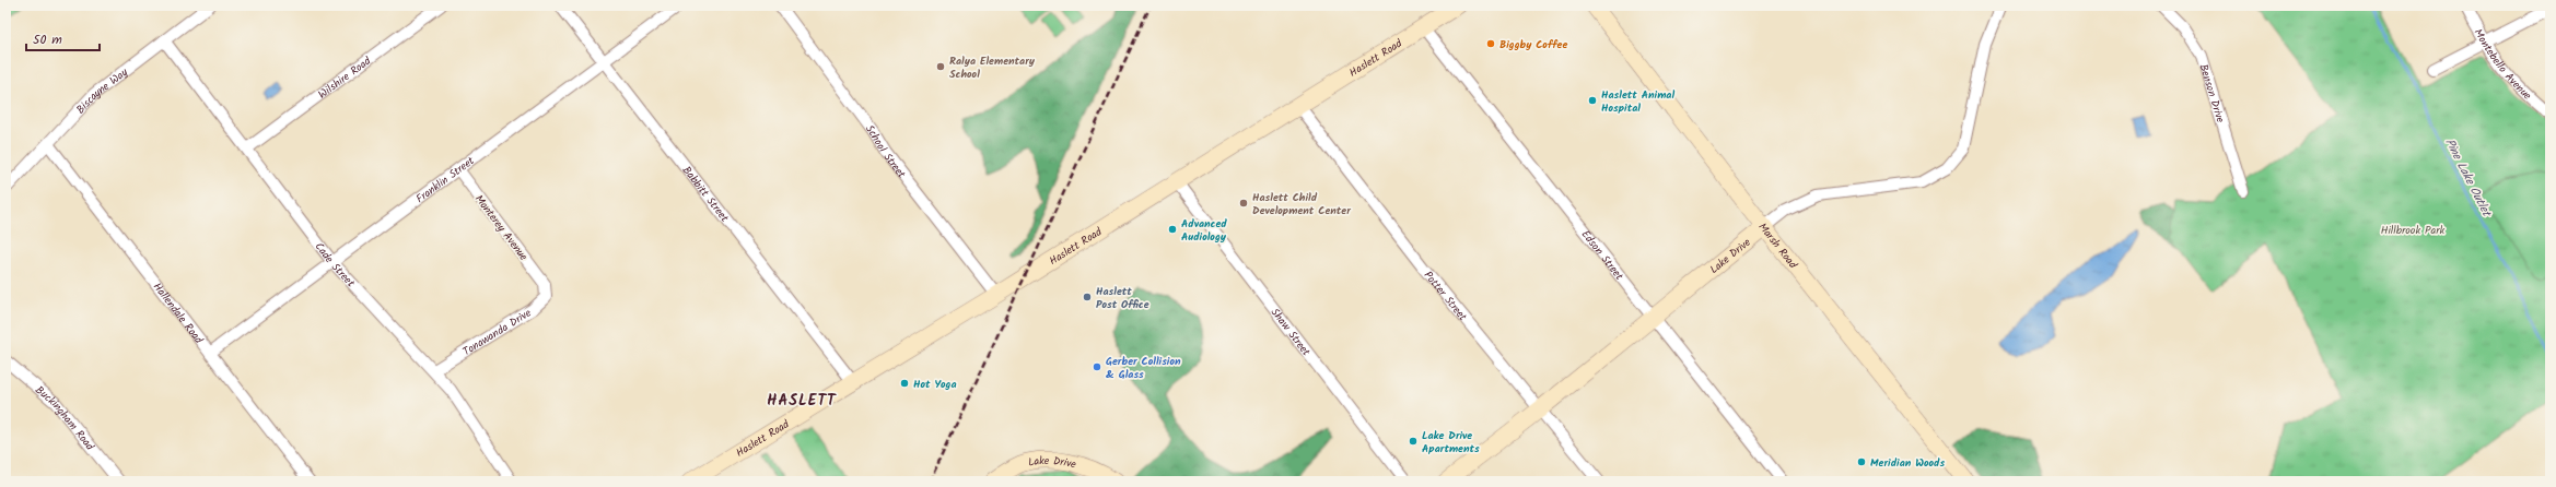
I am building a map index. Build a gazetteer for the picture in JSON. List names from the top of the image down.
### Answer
{
  "streets": {
    "street": [
      "Haslett Road",
      "Montebello Avenue",
      "Wilshire Road",
      "Biscayne Way",
      "Benson Drive",
      "School Street",
      "Franklin Street",
      "Babbitt Street",
      "Monterey Avenue",
      "Marsh Road",
      "Edson Street",
      "Lake Drive",
      "Cade Street",
      "Potter Street",
      "Hallendale Road",
      "Tonawanda Drive",
      "Shaw Street",
      "Buckingham Road"
    ]
  },
  "crossings": [
    ["Haslett Road", "School Street"],
    ["Haslett Road", "Babbitt Street"],
    ["Haslett Road", "Edson Street"],
    ["Haslett Road", "Potter Street"],
    ["Haslett Road", "Shaw Street"],
    ["Wilshire Road", "Cade Street"],
    ["Biscayne Way", "Cade Street"],
    ["Biscayne Way", "Hallendale Road"],
    ["Franklin Street", "Babbitt Street"],
    ["Franklin Street", "Monterey Avenue"],
    ["Franklin Street", "Cade Street"],
    ["Franklin Street", "Hallendale Road"],
    ["Monterey Avenue", "Tonawanda Drive"],
    ["Marsh Road", "Lake Drive"],
    ["Edson Street", "Lake Drive"],
    ["Lake Drive", "Potter Street"],
    ["Cade Street", "Tonawanda Drive"]
  ],
  "districts": ["HASLETT"],
  "water": ["Pine Lake Outlet"],
  "parks": ["Hillbrook Park"],
  "places": [
    "Biggby Coffee",
    "Ralya Elementary School",
    "Haslett Animal Hospital",
    "Haslett Child Development Center",
    "Advanced Audiology",
    "Haslett Post Office",
    "Gerber Collision & Glass",
    "Hot Yoga",
    "Lake Drive Apartments",
    "Meridian Woods"
  ],
  "scale_bar": "50 m"
}
